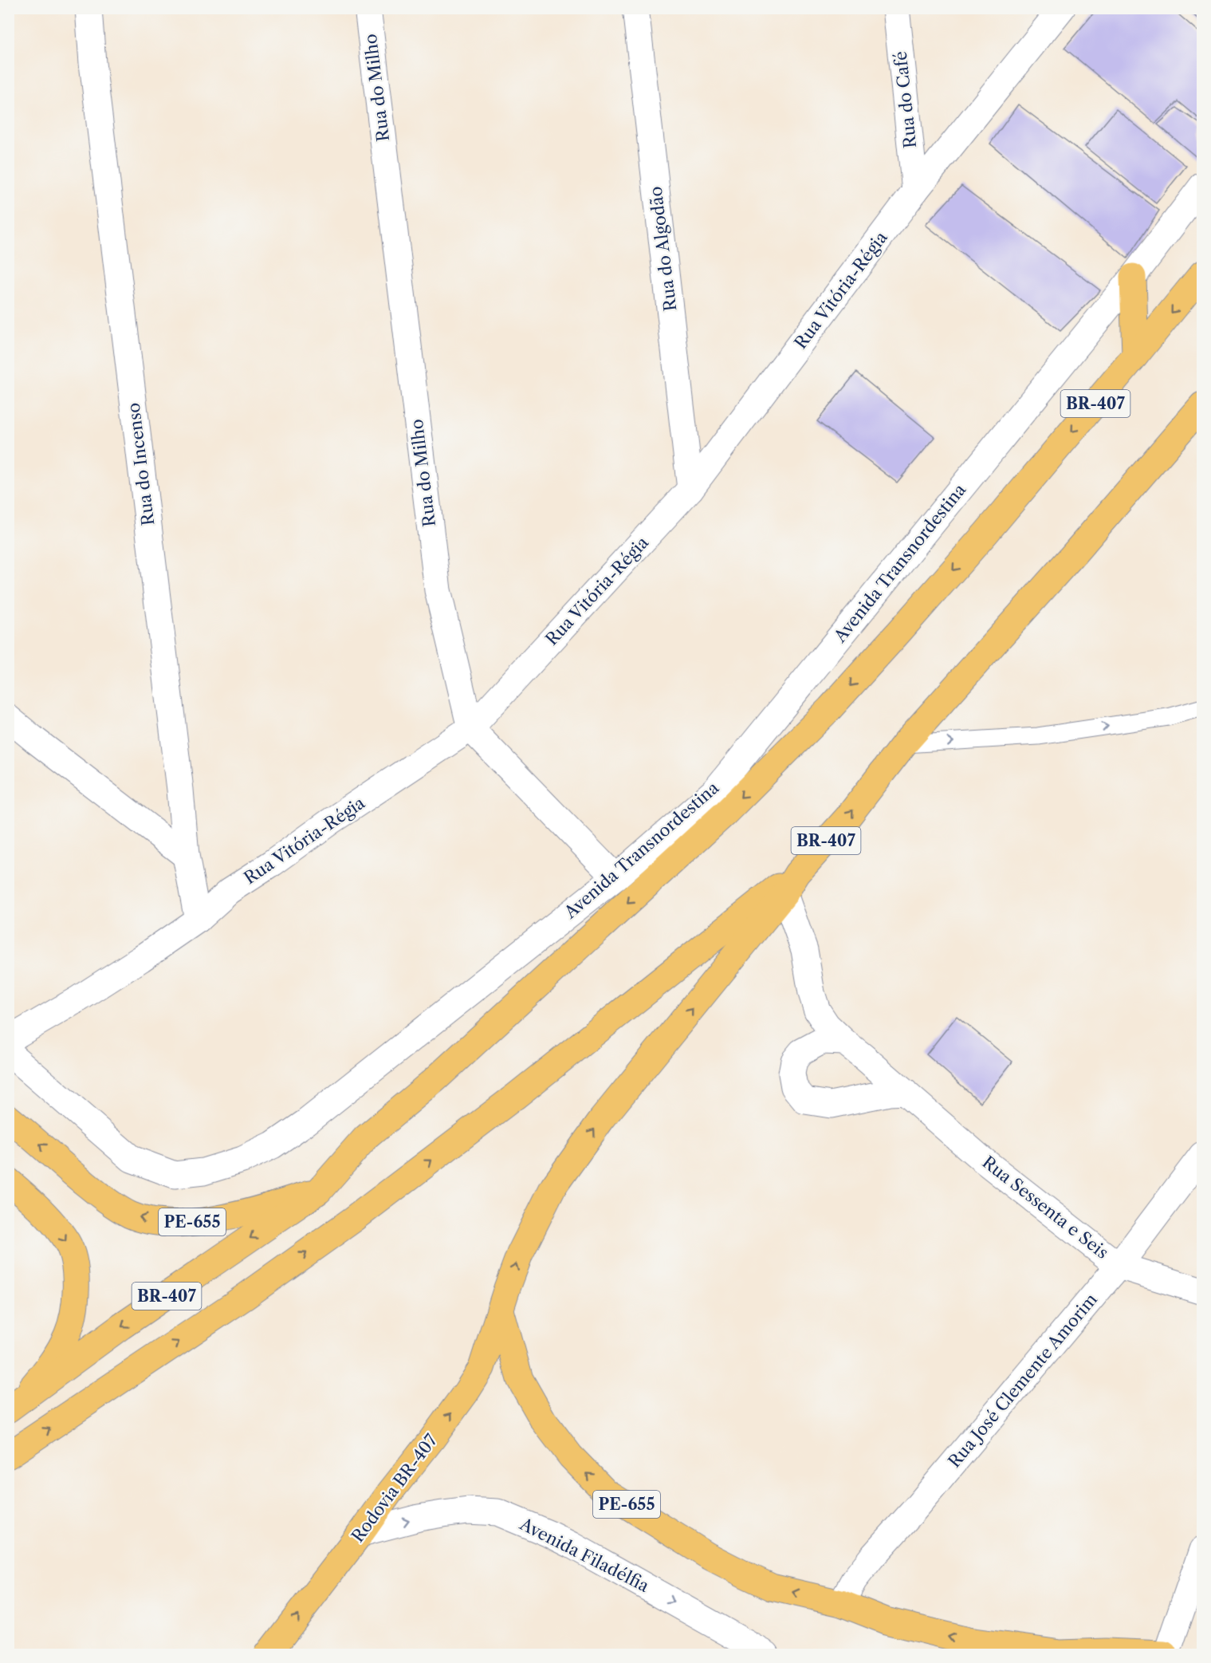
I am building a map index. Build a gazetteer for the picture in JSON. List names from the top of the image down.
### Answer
{
  "streets": {
    "main road": ["BR-407", "PE-655", "Rodovia BR-407"],
    "street": [
      "Rua do Milho",
      "Rua do Café",
      "Rua do Algodão",
      "Rua Vitória-Régia",
      "Rua do Incenso",
      "Avenida Transnordestina",
      "Rua Sessenta e Seis",
      "Rua José Clemente Amorim",
      "Avenida Filadélfia"
    ]
  },
  "crossings": [
    ["Rua do Milho", "Rua Vitória-Régia"],
    ["Rua do Café", "Rua Vitória-Régia"],
    ["Rua do Algodão", "Rua Vitória-Régia"],
    ["Rua Vitória-Régia", "Rua do Incenso"],
    ["BR-407", "Rua Sessenta e Seis"],
    ["BR-407", "PE-655"],
    ["BR-407", "Rodovia BR-407"],
    ["Rua Sessenta e Seis", "Rua José Clemente Amorim"],
    ["PE-655", "Rua José Clemente Amorim"],
    ["PE-655", "Rodovia BR-407"],
    ["Rodovia BR-407", "Avenida Filadélfia"]
  ],
  "one_way": ["Rodovia BR-407", "Avenida Filadélfia"]
}
